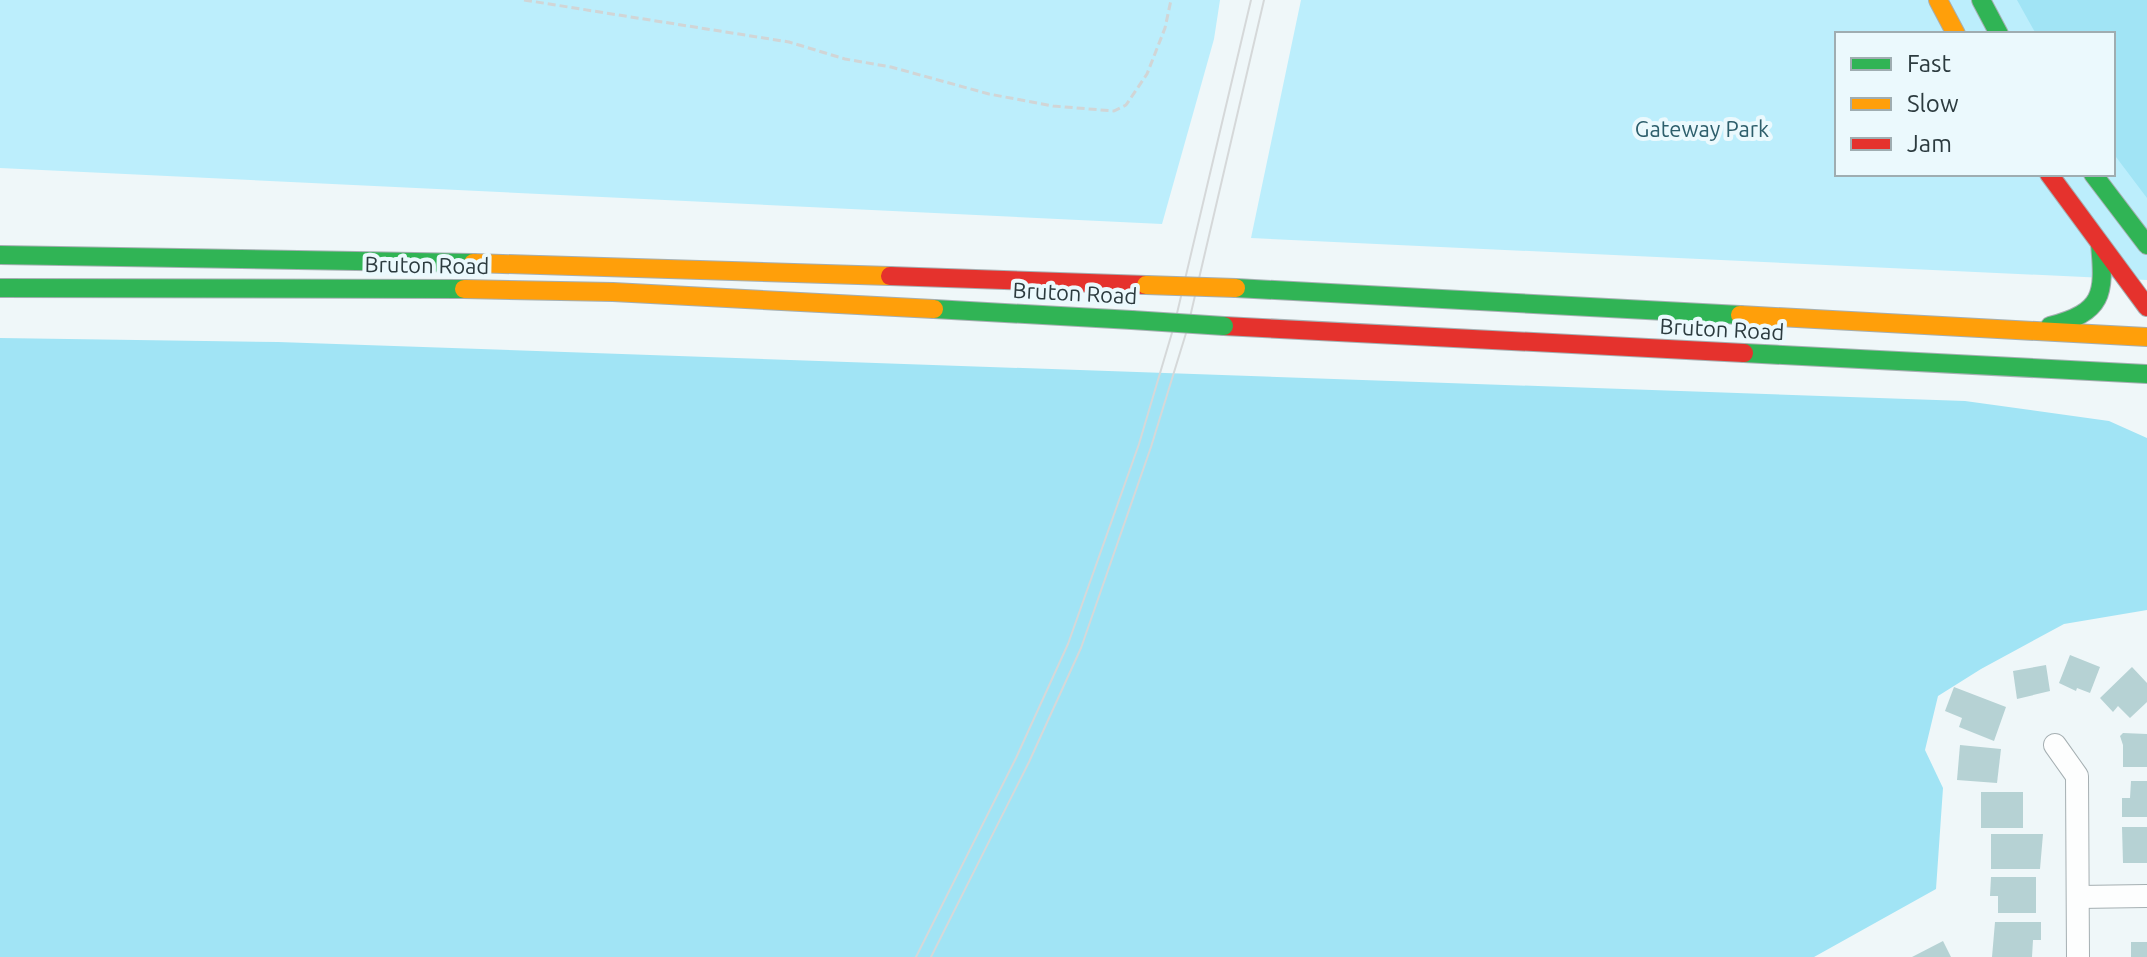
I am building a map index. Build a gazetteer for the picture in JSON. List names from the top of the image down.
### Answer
{
  "streets": {
    "main road": ["Bruton Road"]
  },
  "parks": ["Gateway Park"],
  "legend": ["Fast", "Slow", "Jam"]
}
